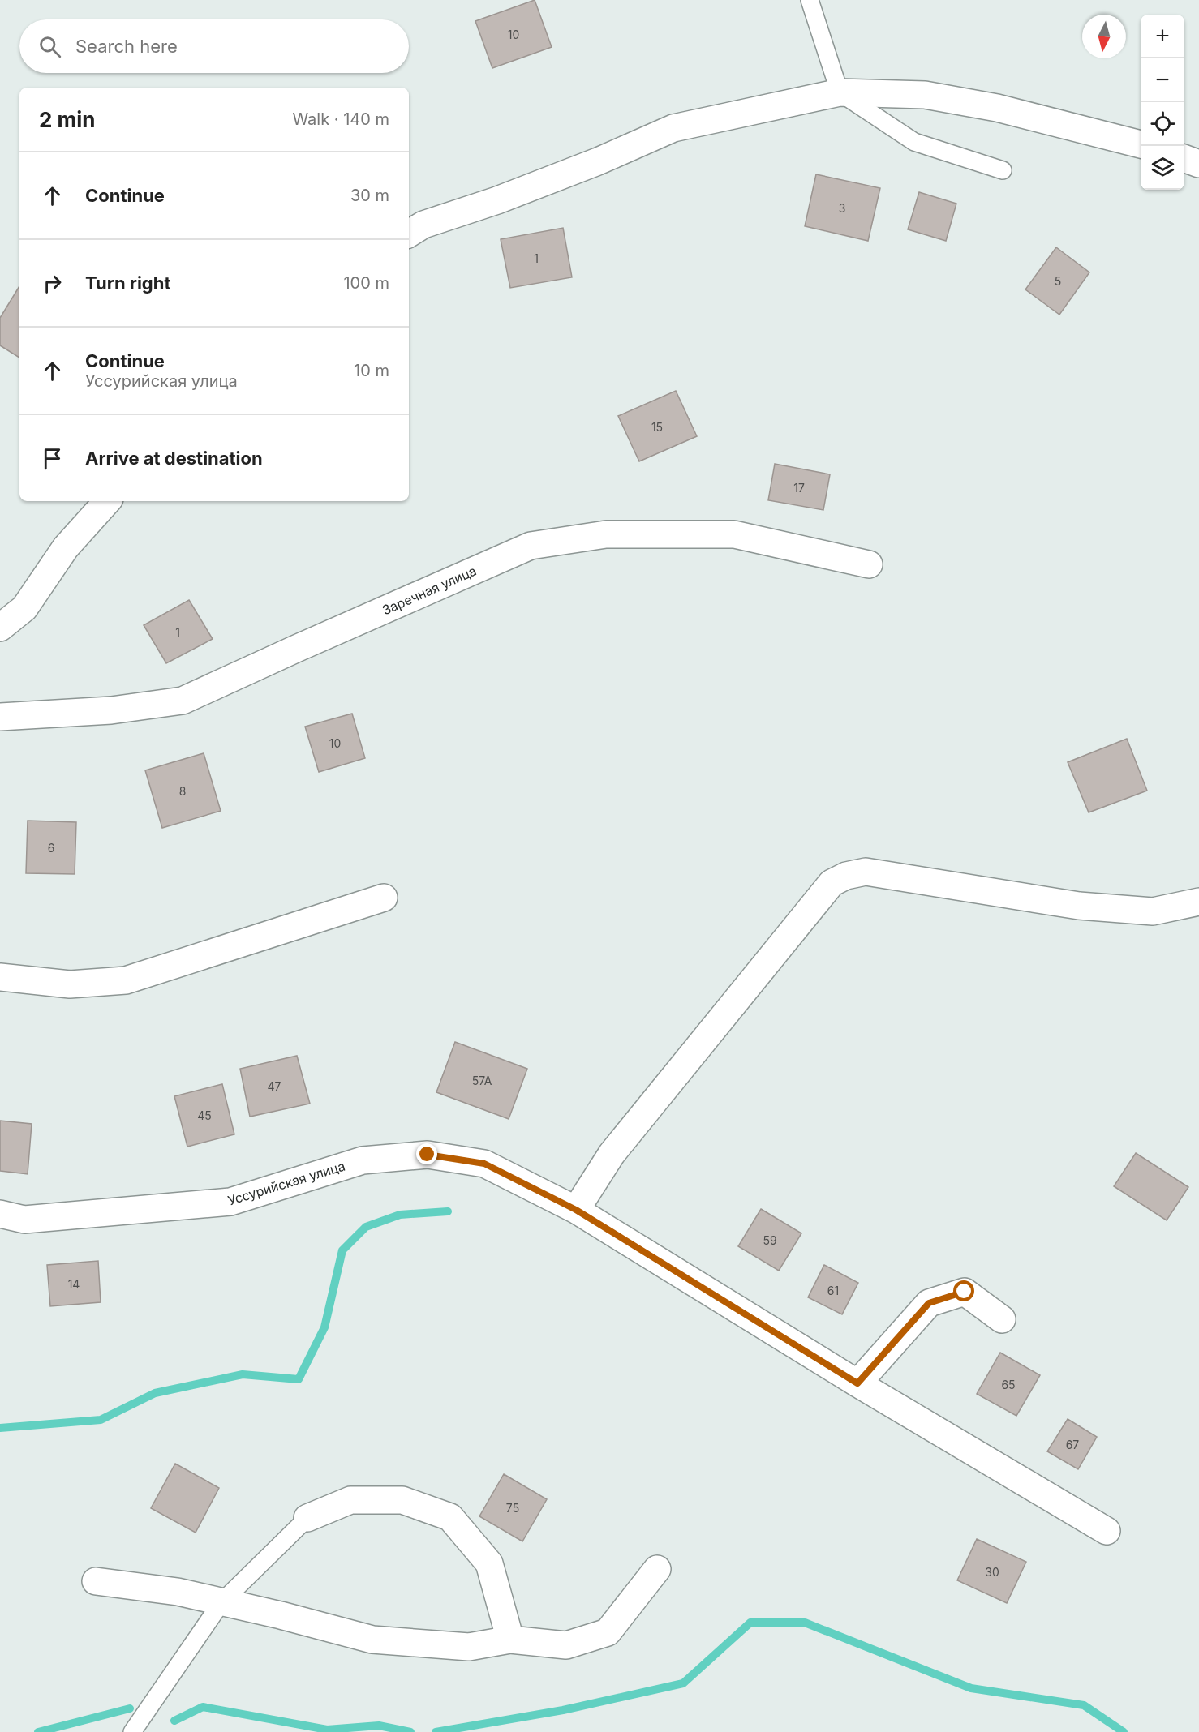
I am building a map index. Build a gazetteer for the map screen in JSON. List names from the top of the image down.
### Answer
{
  "streets": {
    "street": ["Заречная улица", "Уссурийская улица"]
  },
  "house_numbers": [
    "10",
    "3",
    "1",
    "5",
    "15",
    "17",
    "1",
    "10",
    "8",
    "6",
    "57А",
    "47",
    "45",
    "59",
    "14",
    "61",
    "65",
    "67",
    "75",
    "30"
  ],
  "north": "bottom",
  "page": {
    "map_buttons": ["+", "−"],
    "search": "Search here",
    "heading": ["2 min", "Walk · 140 m"],
    "list": [
      ["Continue", "30 m"],
      ["Turn right", "100 m"],
      ["Continue", "Уссурийская улица", "10 m"],
      "Arrive at destination"
    ]
  }
}
